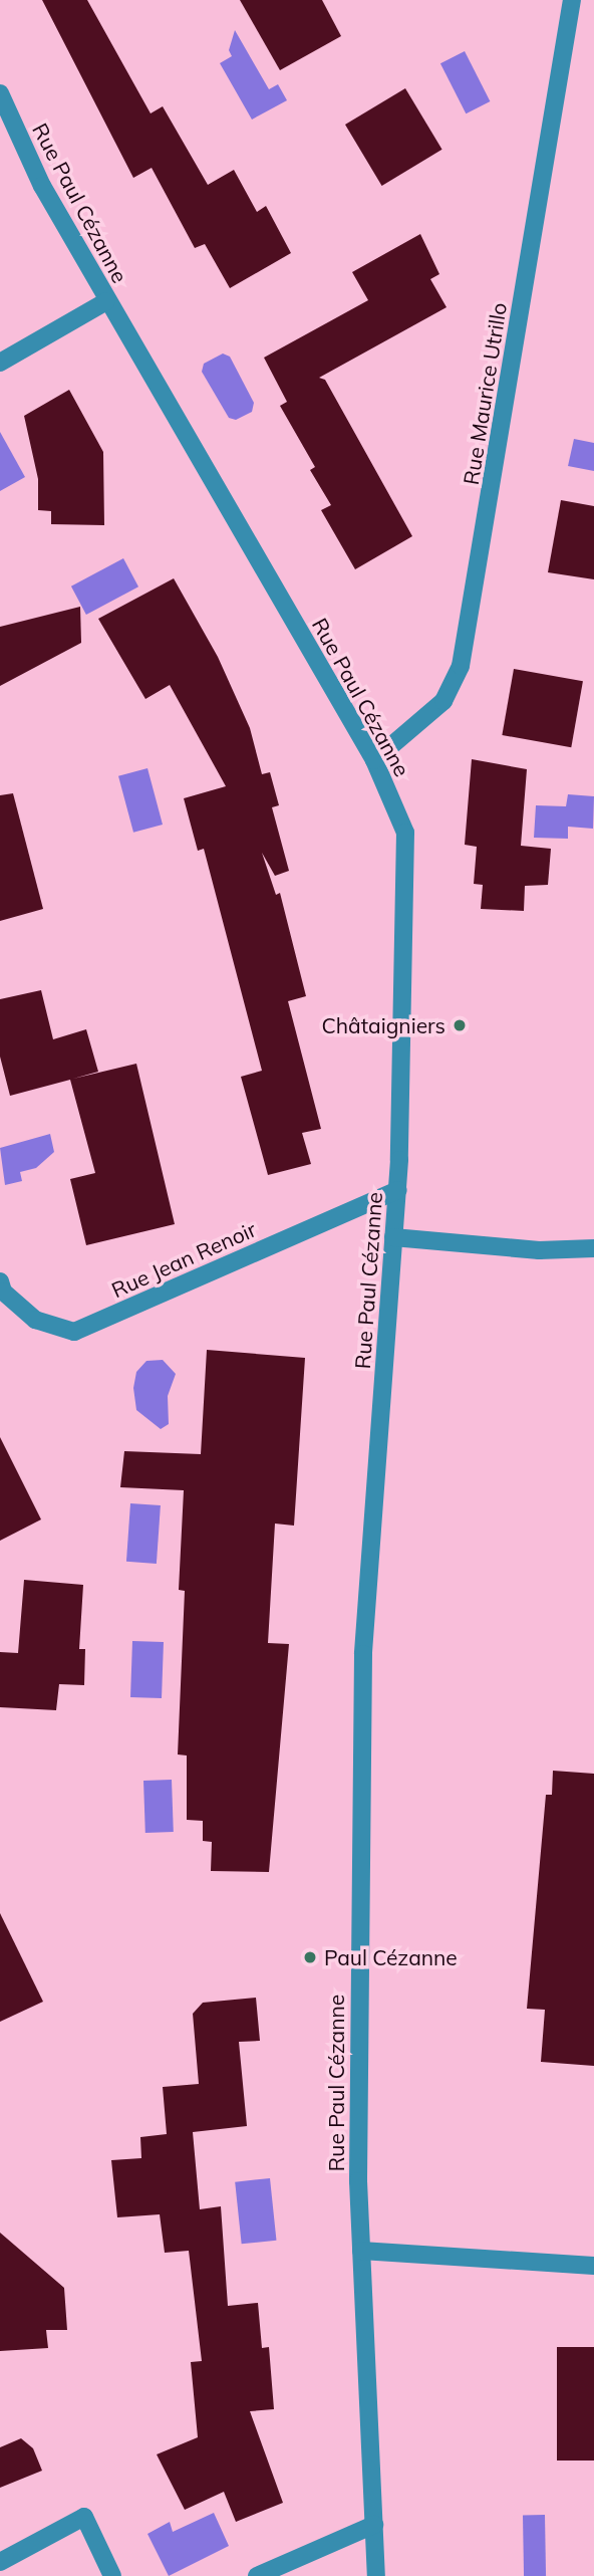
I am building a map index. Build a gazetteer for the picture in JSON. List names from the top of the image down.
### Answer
{
  "streets": {
    "street": ["Rue Paul Cézanne", "Rue Maurice Utrillo", "Rue Jean Renoir"]
  },
  "crossings": [
    ["Rue Paul Cézanne", "Rue Maurice Utrillo"],
    ["Rue Paul Cézanne", "Rue Jean Renoir"]
  ],
  "places": ["Châtaigniers", "Paul Cézanne"]
}
